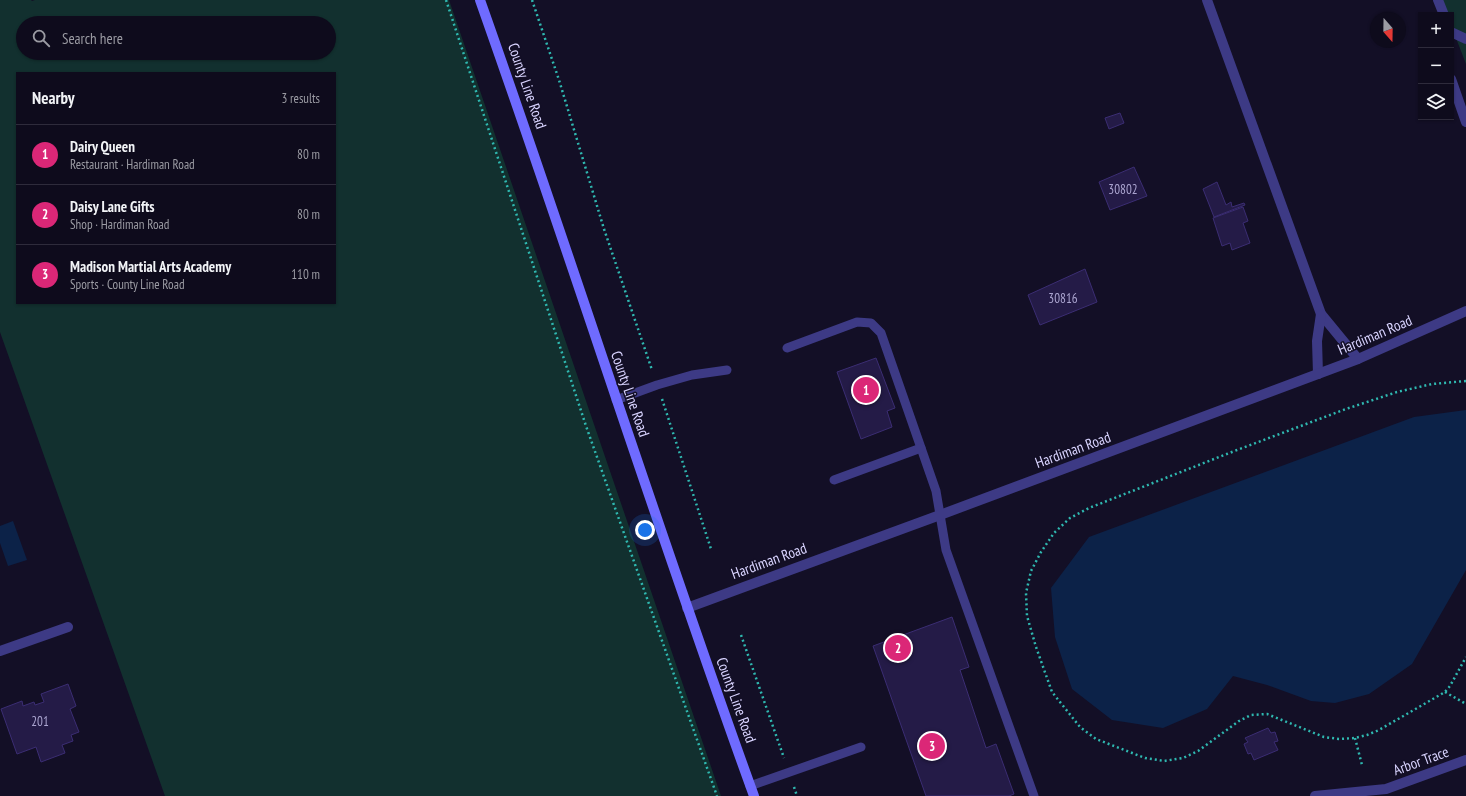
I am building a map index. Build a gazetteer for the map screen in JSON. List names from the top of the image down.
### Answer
{
  "streets": {
    "main road": ["County Line Road"],
    "street": ["Hardiman Road", "Arbor Trace"]
  },
  "crossings": [
    ["County Line Road", "Hardiman Road"]
  ],
  "house_numbers": ["30802", "30816", "201"],
  "north": "bottom",
  "page": {
    "map_buttons": ["+", "−"],
    "search": "Search here",
    "heading": ["Nearby", "3 results"],
    "list": [
      {
        "mark": "1",
        "name": "Dairy Queen",
        "note": "Restaurant · Hardiman Road",
        "value": "80 m"
      },
      {
        "mark": "2",
        "name": "Daisy Lane Gifts",
        "note": "Shop · Hardiman Road",
        "value": "80 m"
      },
      {
        "mark": "3",
        "name": "Madison Martial Arts Academy",
        "note": "Sports · County Line Road",
        "value": "110 m"
      }
    ],
    "pins": ["1", "2", "3"]
  }
}
